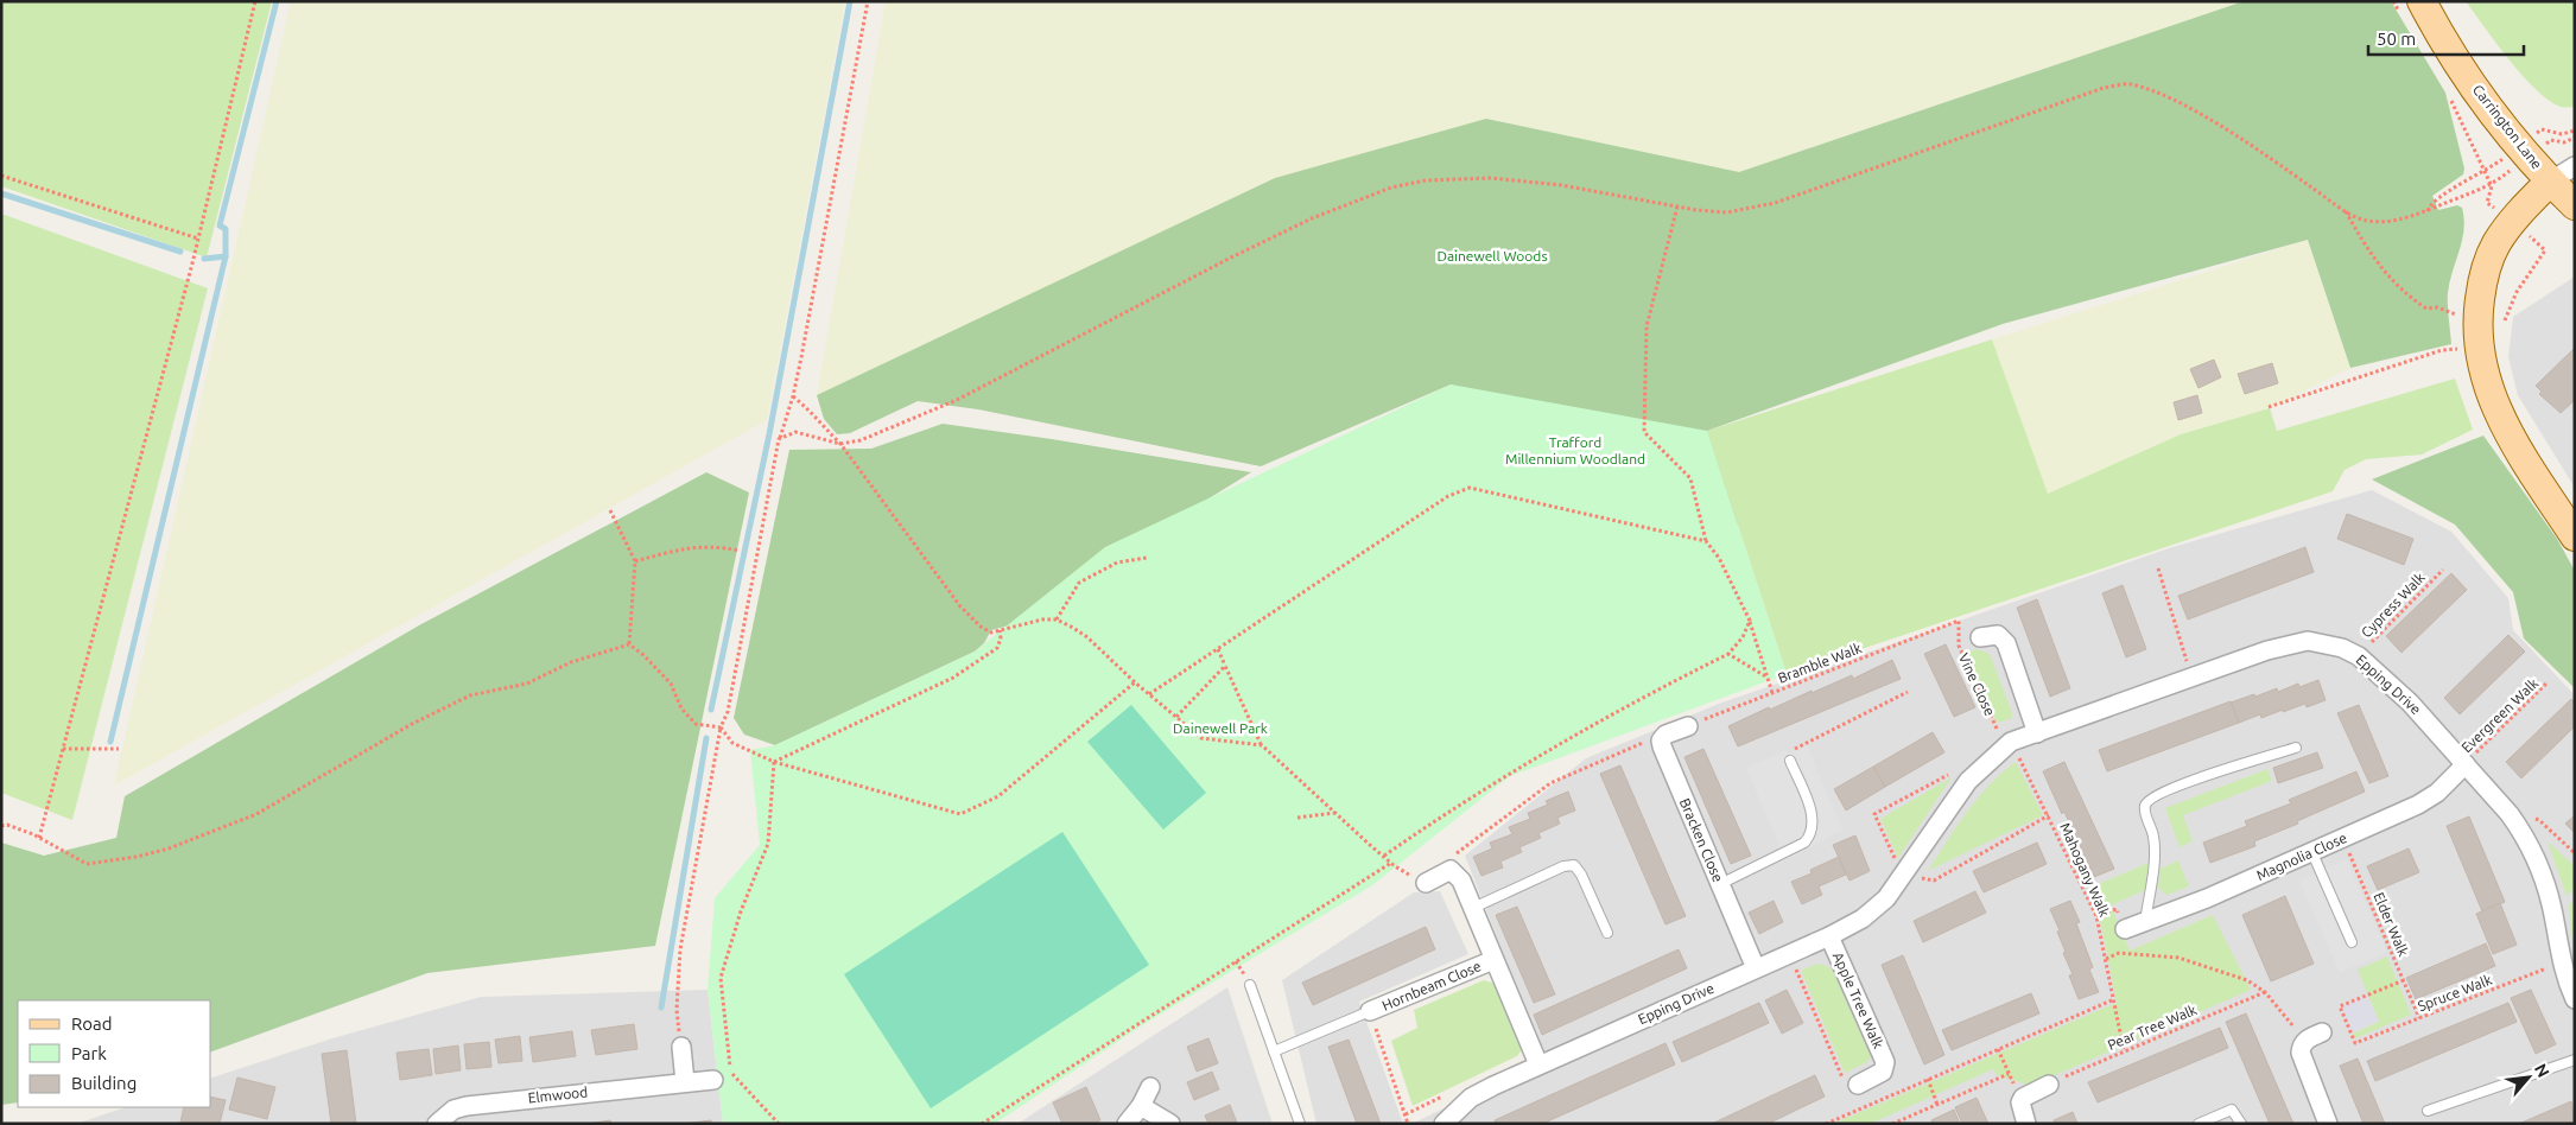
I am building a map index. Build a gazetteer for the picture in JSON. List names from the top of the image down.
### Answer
{
  "streets": {
    "main road": ["Carrington Lane"],
    "street": [
      "Vine Close",
      "Epping Drive",
      "Bracken Close",
      "Magnolia Close",
      "Hornbeam Close",
      "Apple Tree Walk",
      "Elmwood"
    ],
    "path": [
      "Cypress Walk",
      "Bramble Walk",
      "Evergreen Walk",
      "Mahogany Walk",
      "Elder Walk",
      "Spruce Walk",
      "Pear Tree Walk"
    ]
  },
  "crossings": [
    ["Cypress Walk", "Epping Drive"],
    ["Bramble Walk", "Vine Close"],
    ["Vine Close", "Epping Drive"],
    ["Vine Close", "Mahogany Walk"],
    ["Epping Drive", "Evergreen Walk"],
    ["Epping Drive", "Bracken Close"],
    ["Epping Drive", "Magnolia Close"],
    ["Epping Drive", "Mahogany Walk"],
    ["Epping Drive", "Hornbeam Close"],
    ["Epping Drive", "Spruce Walk"],
    ["Epping Drive", "Apple Tree Walk"],
    ["Evergreen Walk", "Magnolia Close"],
    ["Magnolia Close", "Elder Walk"],
    ["Mahogany Walk", "Pear Tree Walk"],
    ["Elder Walk", "Spruce Walk"]
  ],
  "parks": ["Dainewell Woods", "Trafford Millennium Woodland", "Dainewell Park"],
  "legend": ["Road", "Park", "Building"],
  "scale_bar": "50 m",
  "north": "top right"
}
